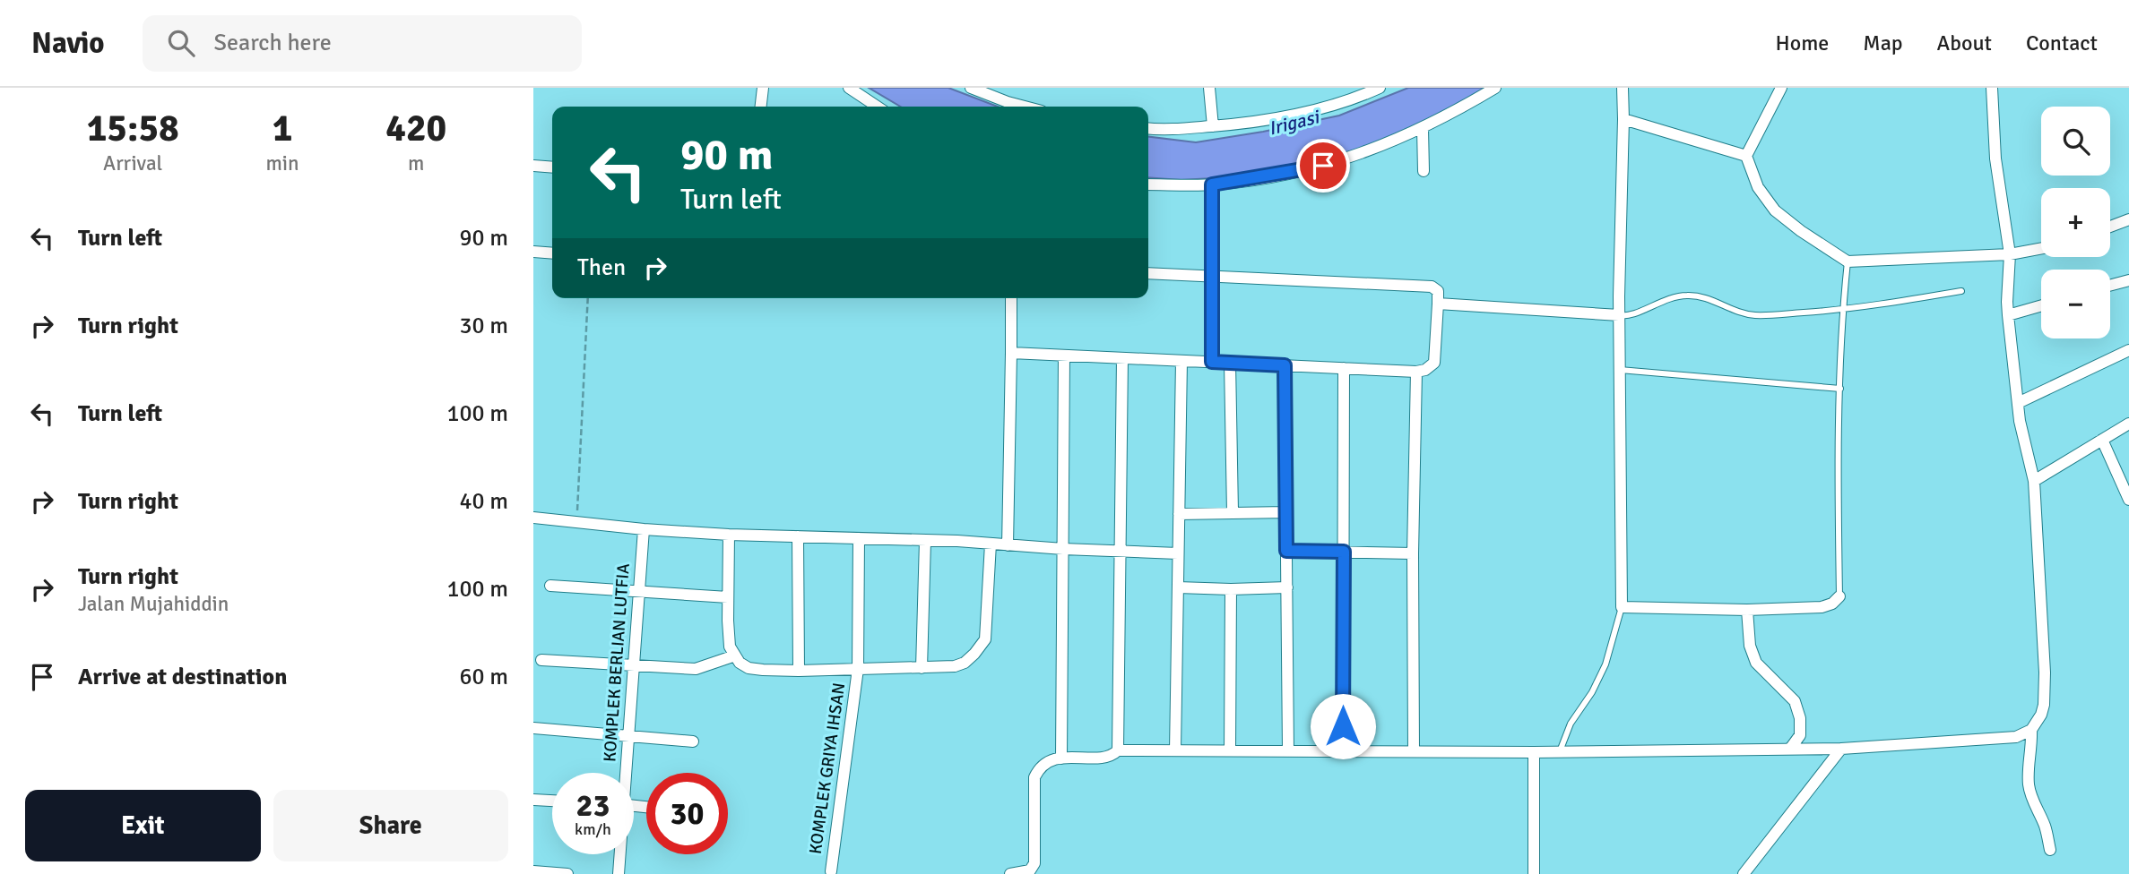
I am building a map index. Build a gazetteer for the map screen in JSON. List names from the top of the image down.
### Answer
{
  "streets": {
    "street": ["KOMPLEK BERLIAN LUTFIA", "KOMPLEK GRIYA IHSAN"]
  },
  "water": ["Irigasi"],
  "page": {
    "header": "Navio",
    "search": "Search here",
    "nav": [
      "Home",
      "Map",
      "About",
      "Contact"
    ],
    "eta": [
      "15:58",
      "Arrival",
      "1",
      "min",
      "420",
      "m"
    ],
    "map_buttons": ["+", "−"],
    "turn": ["90 m", "Turn left"],
    "list": [
      {
        "name": "Turn left",
        "value": "90 m"
      },
      {
        "name": "Turn right",
        "value": "30 m"
      },
      {
        "name": "Turn left",
        "value": "100 m"
      },
      {
        "name": "Turn right",
        "value": "40 m"
      },
      {
        "name": "Turn right",
        "note": "Jalan Mujahiddin",
        "value": "100 m"
      },
      {
        "name": "Arrive at destination",
        "value": "60 m"
      }
    ],
    "then": "Then",
    "speed": "23 km/h",
    "limit": "30",
    "buttons": ["Exit", "Share"]
  }
}
